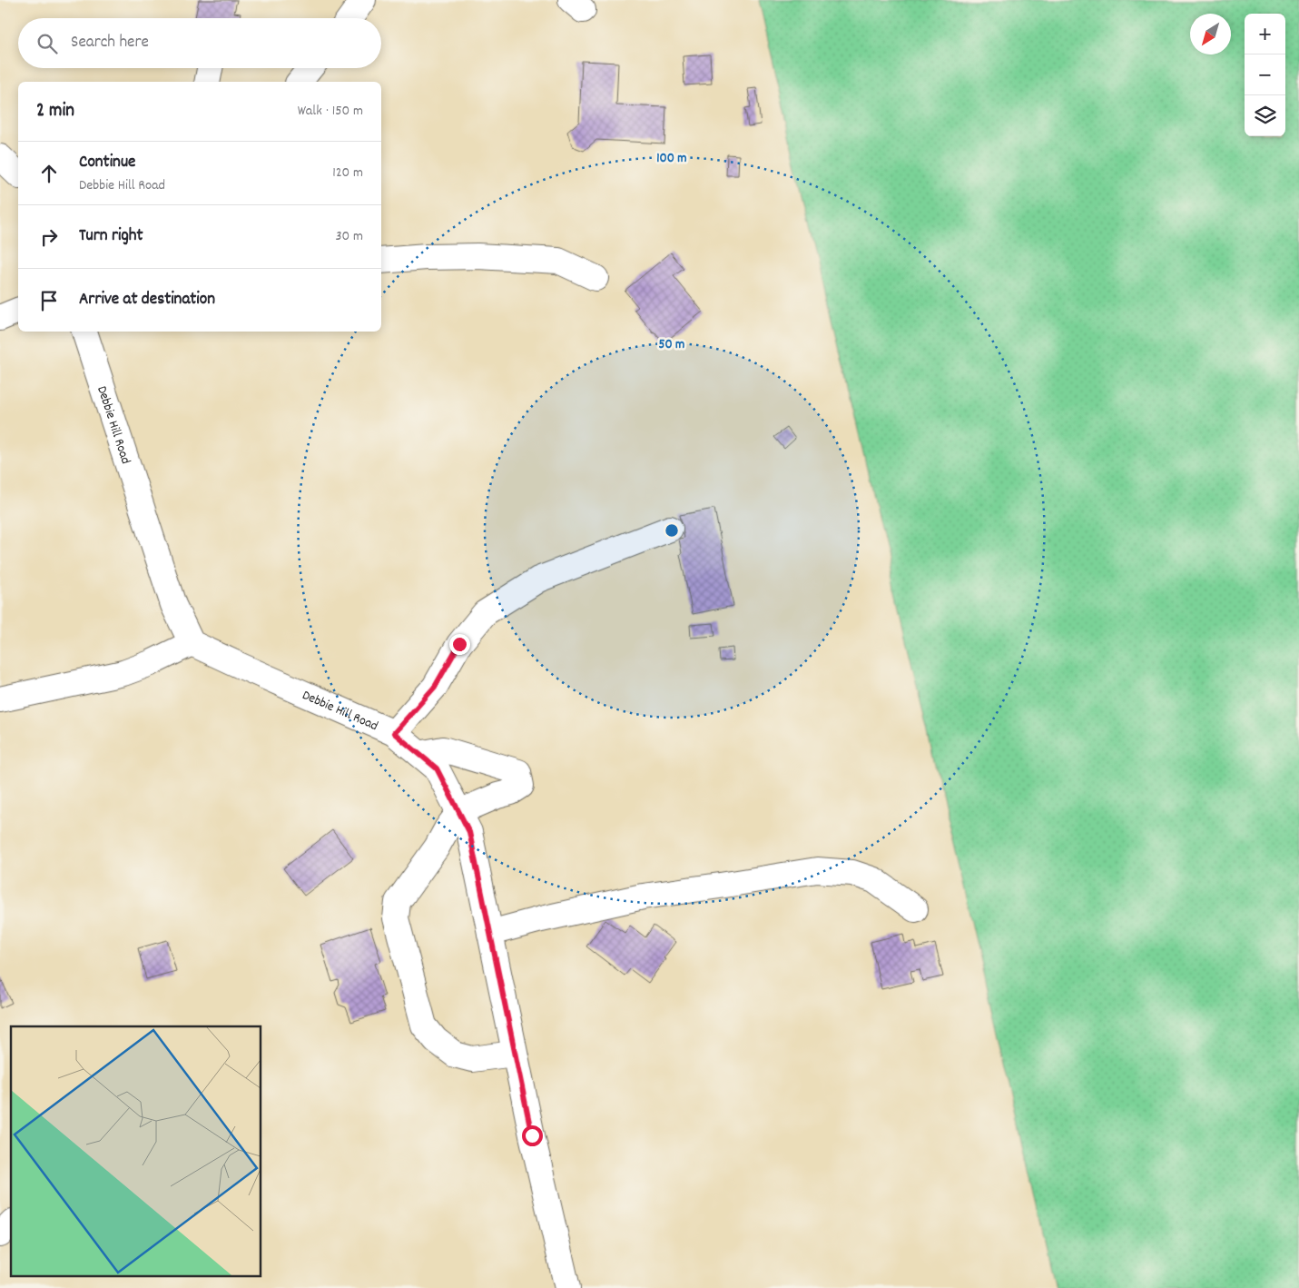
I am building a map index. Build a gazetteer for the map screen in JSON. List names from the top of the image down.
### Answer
{
  "streets": {
    "street": ["Debbie Hill Road"]
  },
  "north": "bottom left",
  "page": {
    "map_buttons": ["+", "−"],
    "search": "Search here",
    "heading": ["2 min", "Walk · 150 m"],
    "list": [
      ["Continue", "Debbie Hill Road", "120 m"],
      ["Turn right", "30 m"],
      "Arrive at destination"
    ]
  },
  "rings": ["100 m", "50 m"]
}
